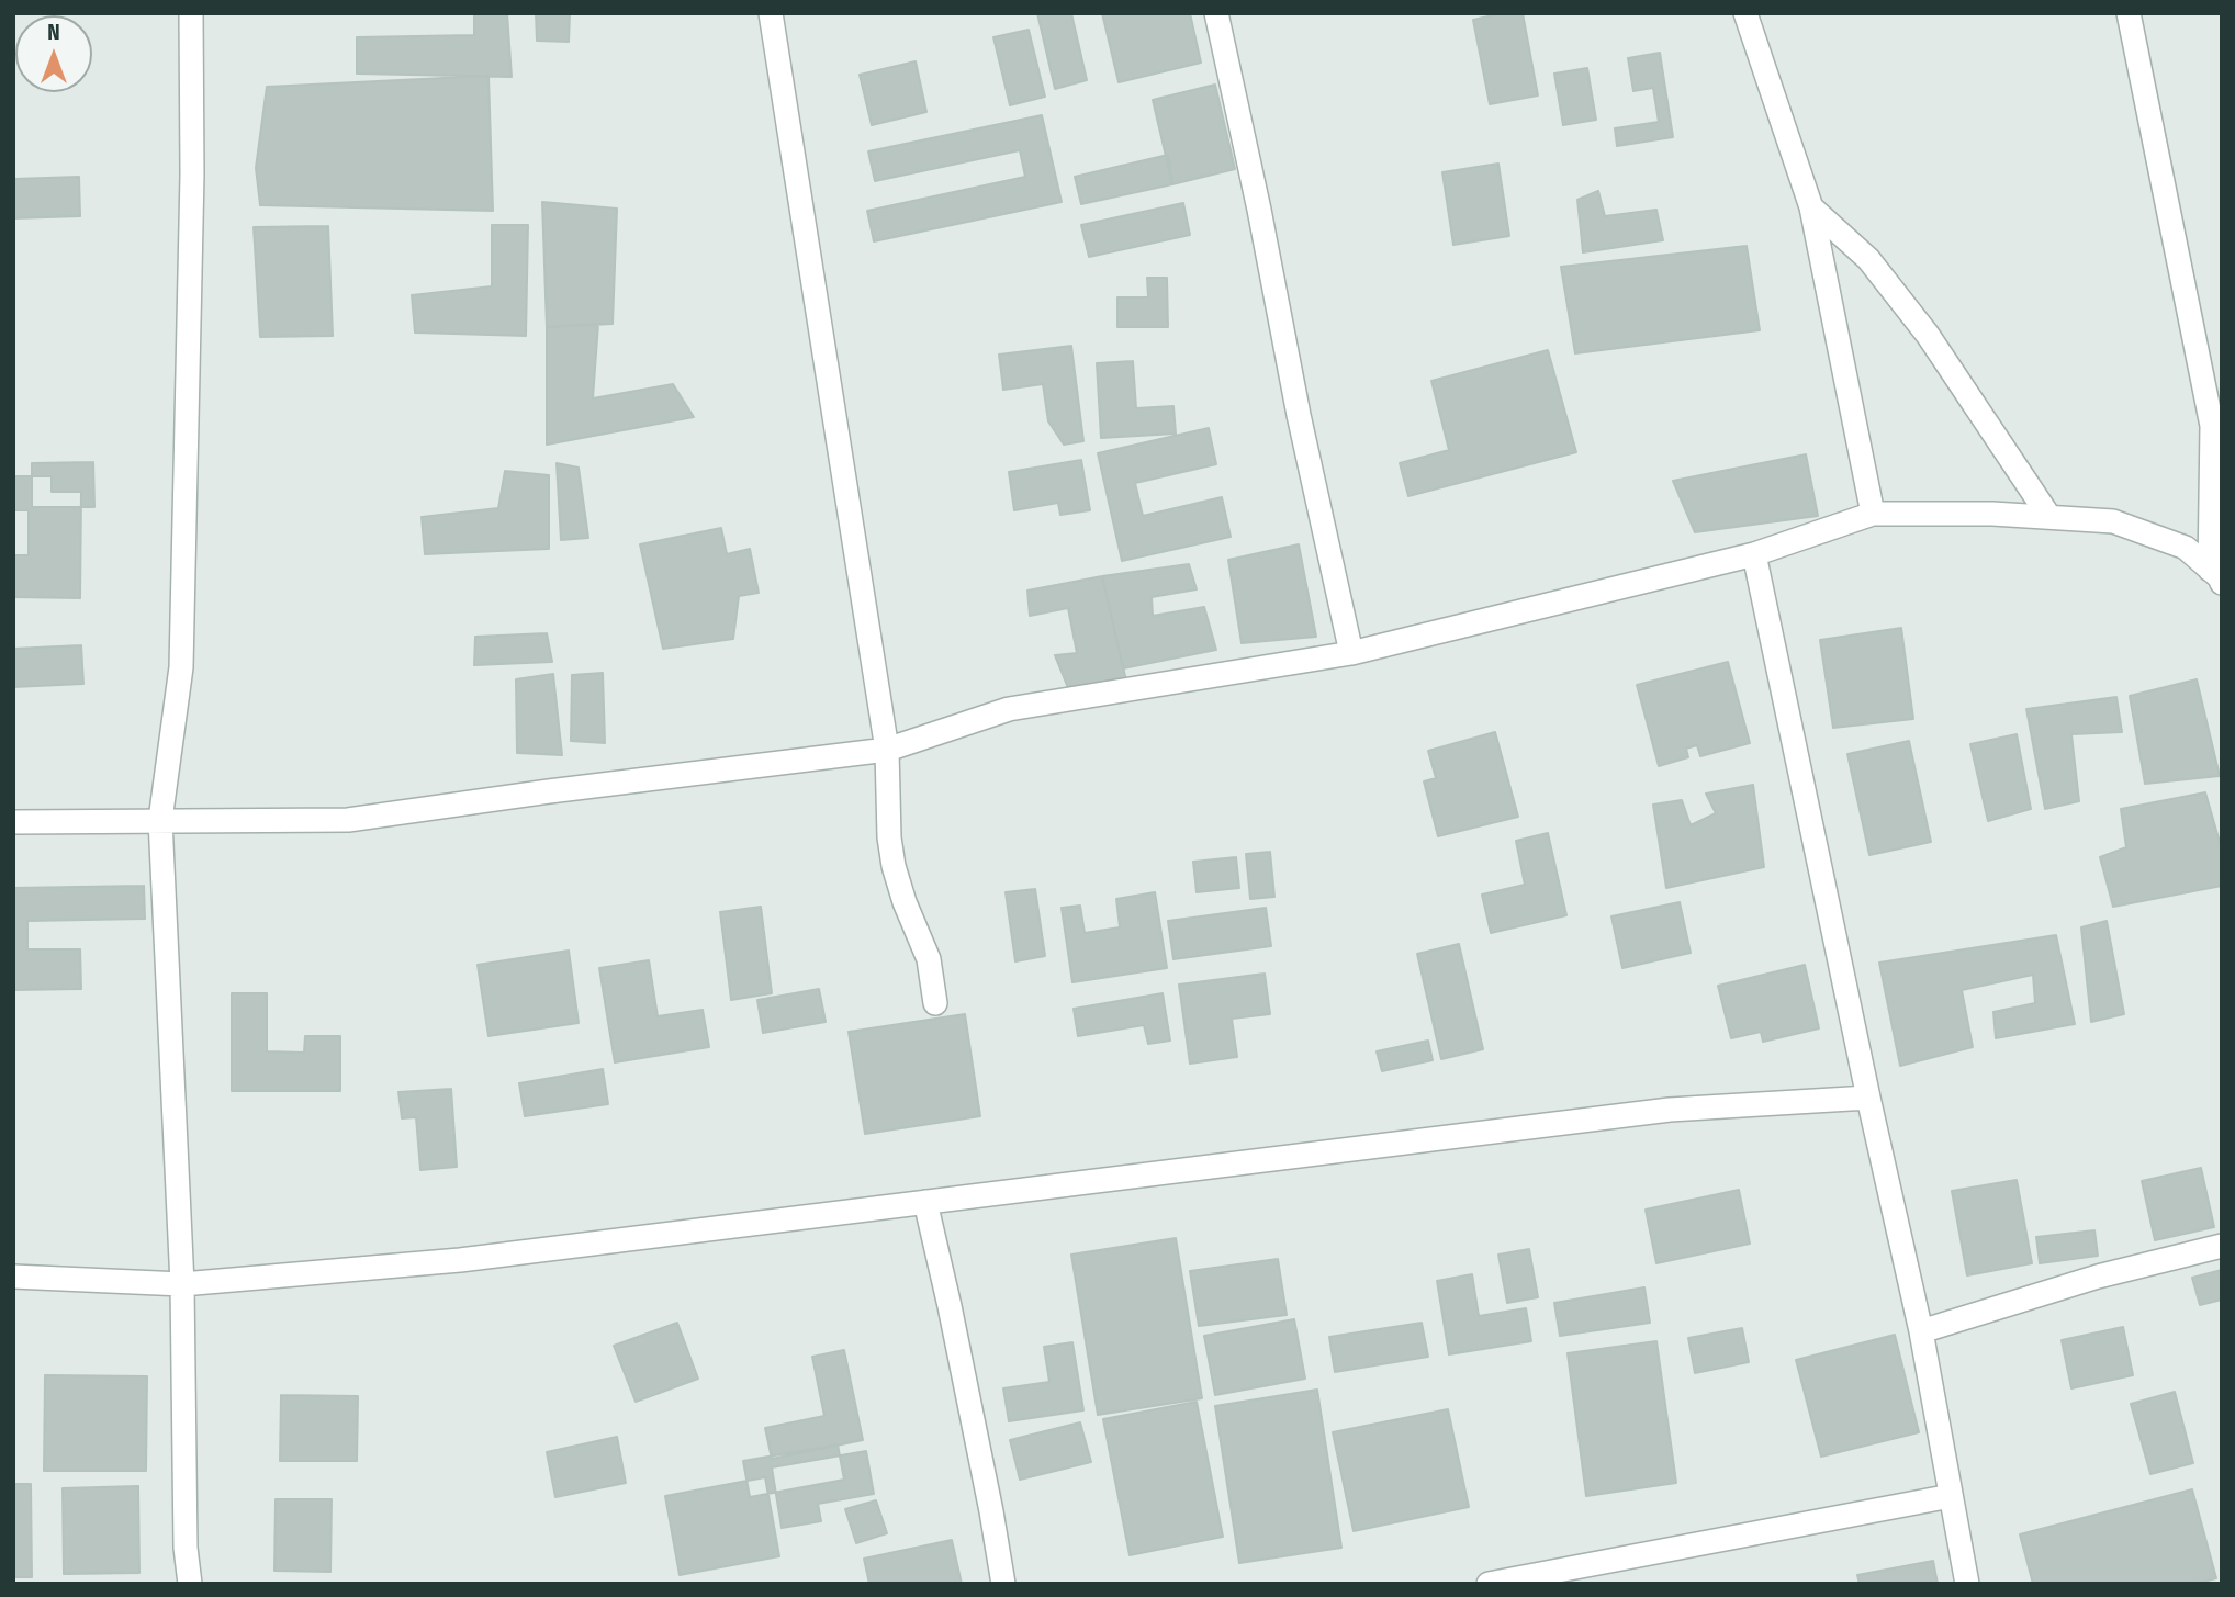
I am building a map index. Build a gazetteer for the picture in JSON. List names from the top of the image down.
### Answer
{
  "north": "top"
}
